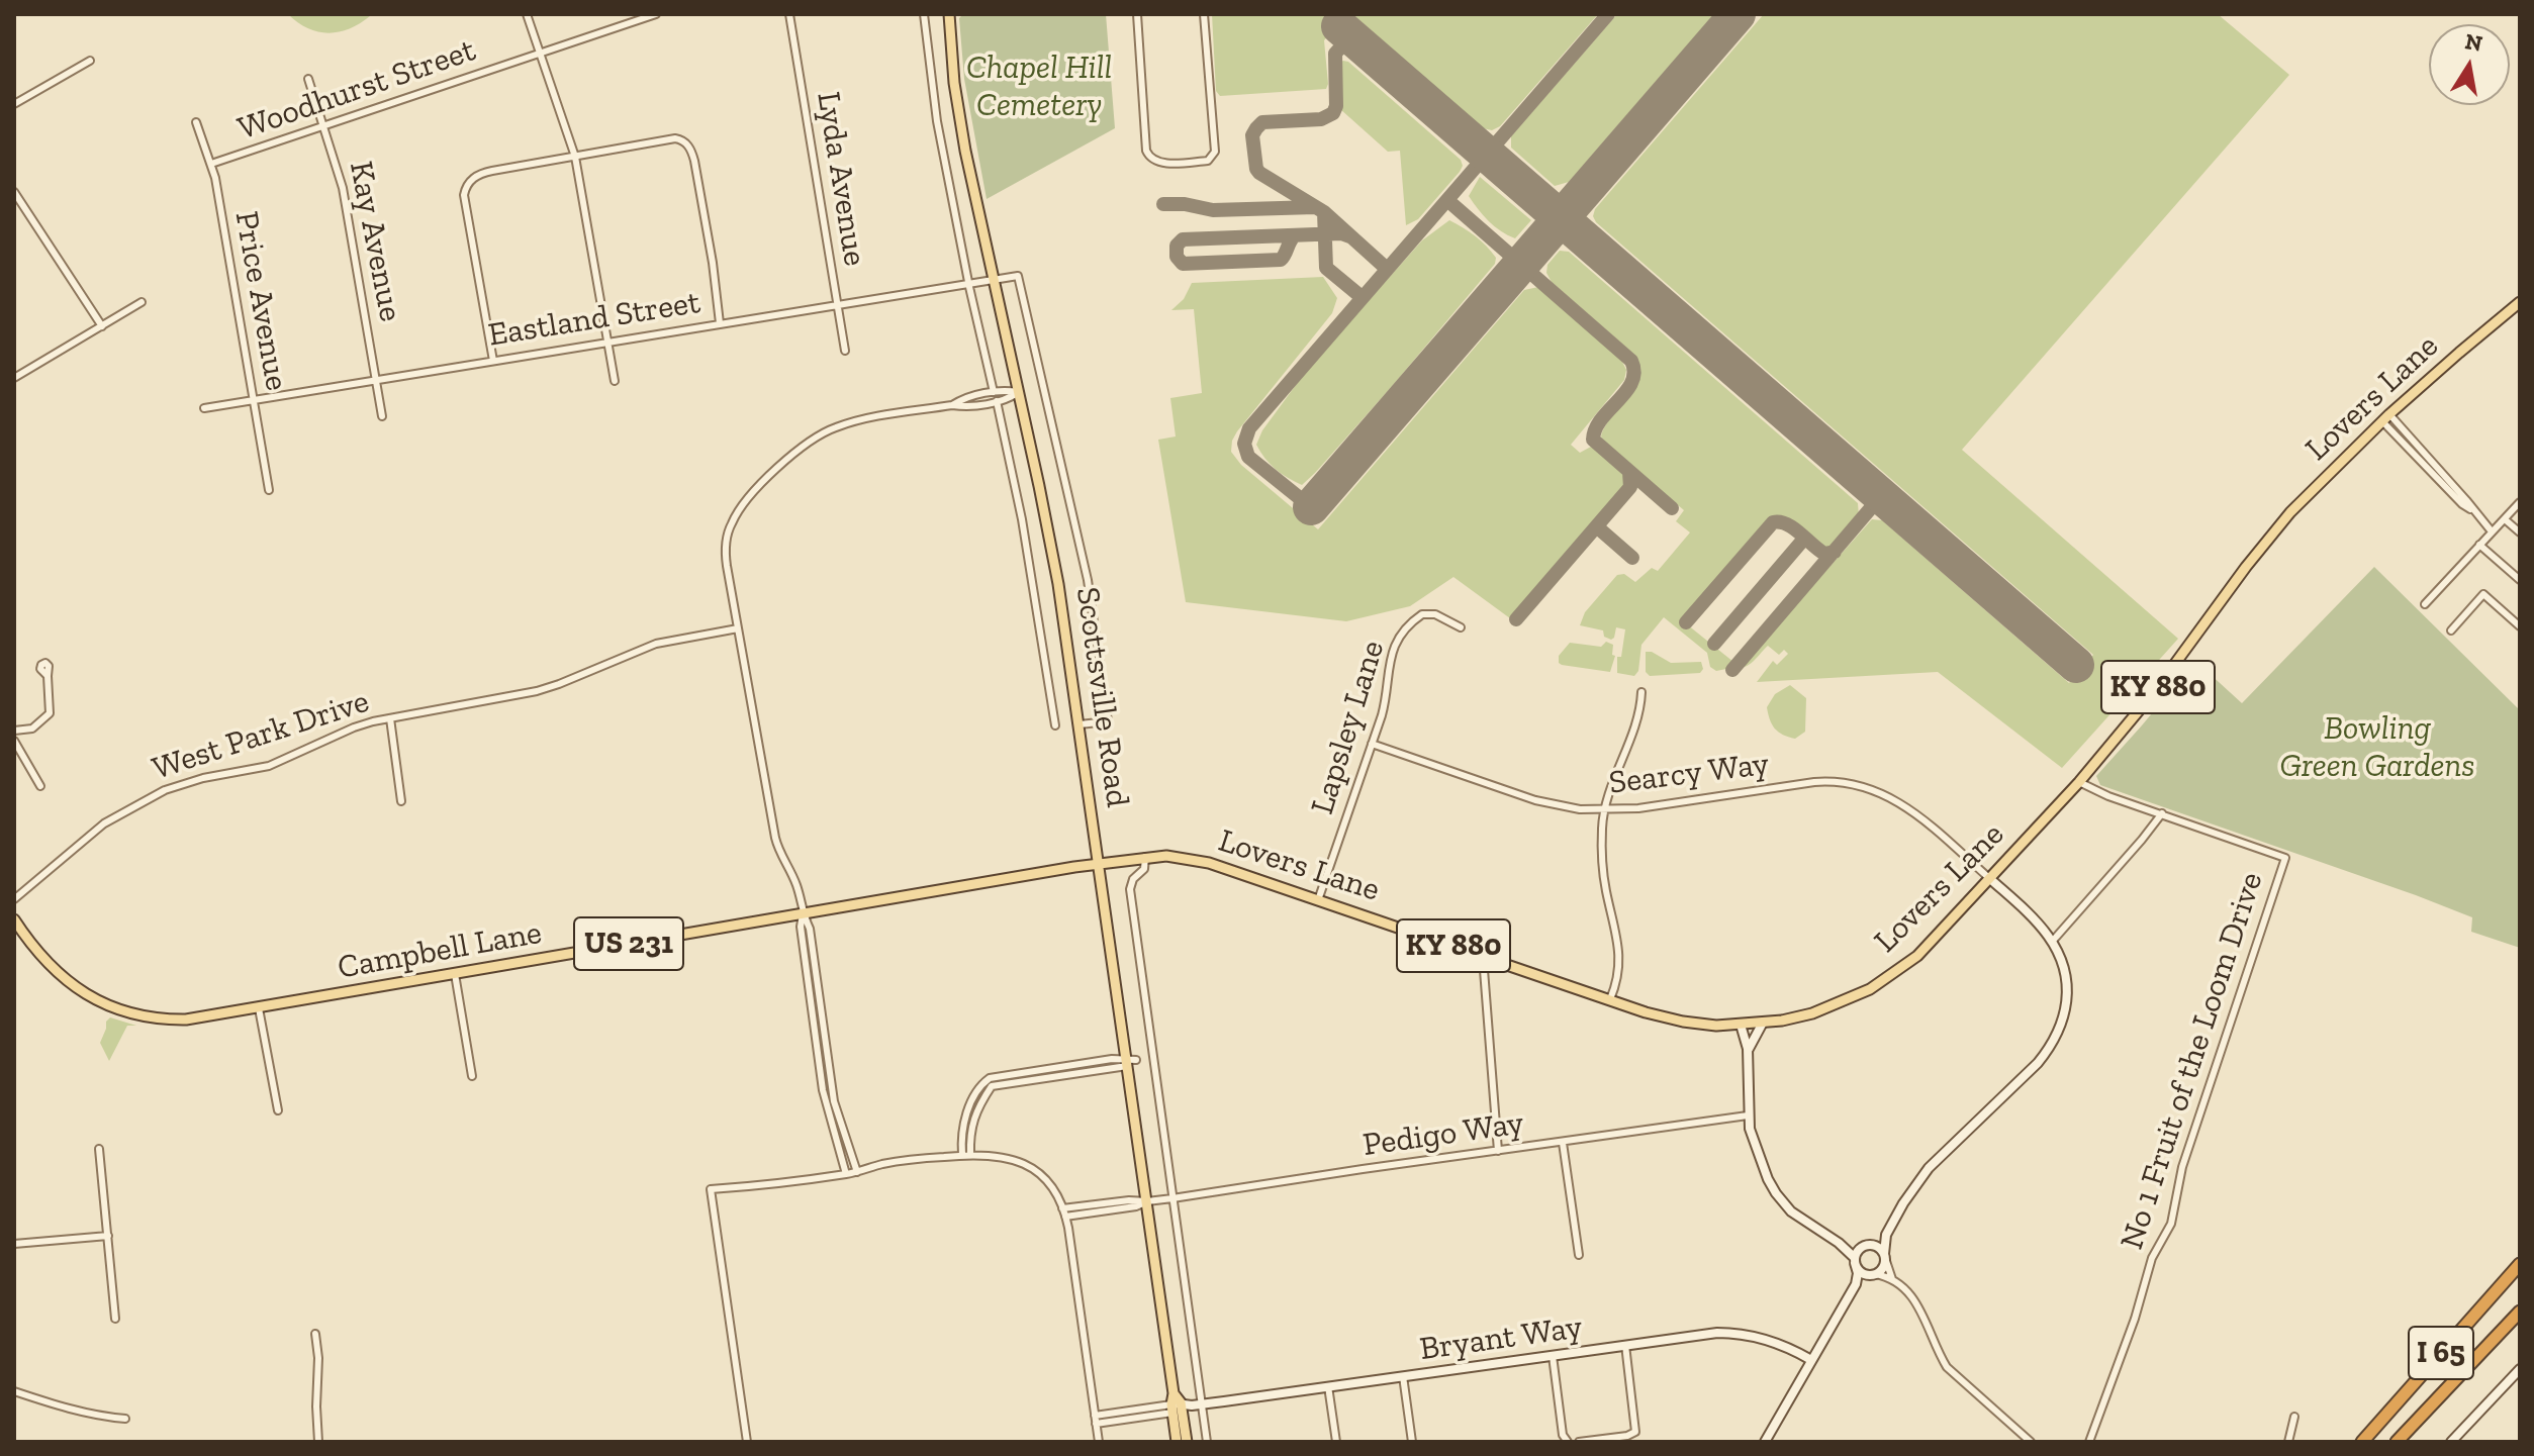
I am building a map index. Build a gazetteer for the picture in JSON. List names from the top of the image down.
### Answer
{
  "streets": {
    "highway": ["I 65"],
    "main road": [
      "Lovers Lane",
      "KY 880",
      "Scottsville Road",
      "US 231",
      "Campbell Lane"
    ],
    "street": [
      "Woodhurst Street",
      "Lyda Avenue",
      "Kay Avenue",
      "Price Avenue",
      "Eastland Street",
      "Lapsley Lane",
      "West Park Drive",
      "Searcy Way",
      "No 1 Fruit of the Loom Drive",
      "Pedigo Way",
      "Bryant Way"
    ]
  },
  "crossings": [
    ["Woodhurst Street", "Kay Avenue"],
    ["Woodhurst Street", "Price Avenue"],
    ["Lyda Avenue", "Eastland Street"],
    ["Kay Avenue", "Eastland Street"],
    ["Price Avenue", "Eastland Street"],
    ["Eastland Street", "Scottsville Road"],
    ["Lovers Lane", "Scottsville Road"],
    ["Lovers Lane", "Lapsley Lane"],
    ["Lovers Lane", "Searcy Way"],
    ["Lovers Lane", "Campbell Lane"],
    ["Lovers Lane", "No 1 Fruit of the Loom Drive"],
    ["Scottsville Road", "Campbell Lane"],
    ["Scottsville Road", "Pedigo Way"],
    ["Scottsville Road", "Bryant Way"],
    ["Lapsley Lane", "Searcy Way"]
  ],
  "parks": ["Chapel Hill Cemetery", "Bowling Green Gardens"],
  "north": "top"
}
